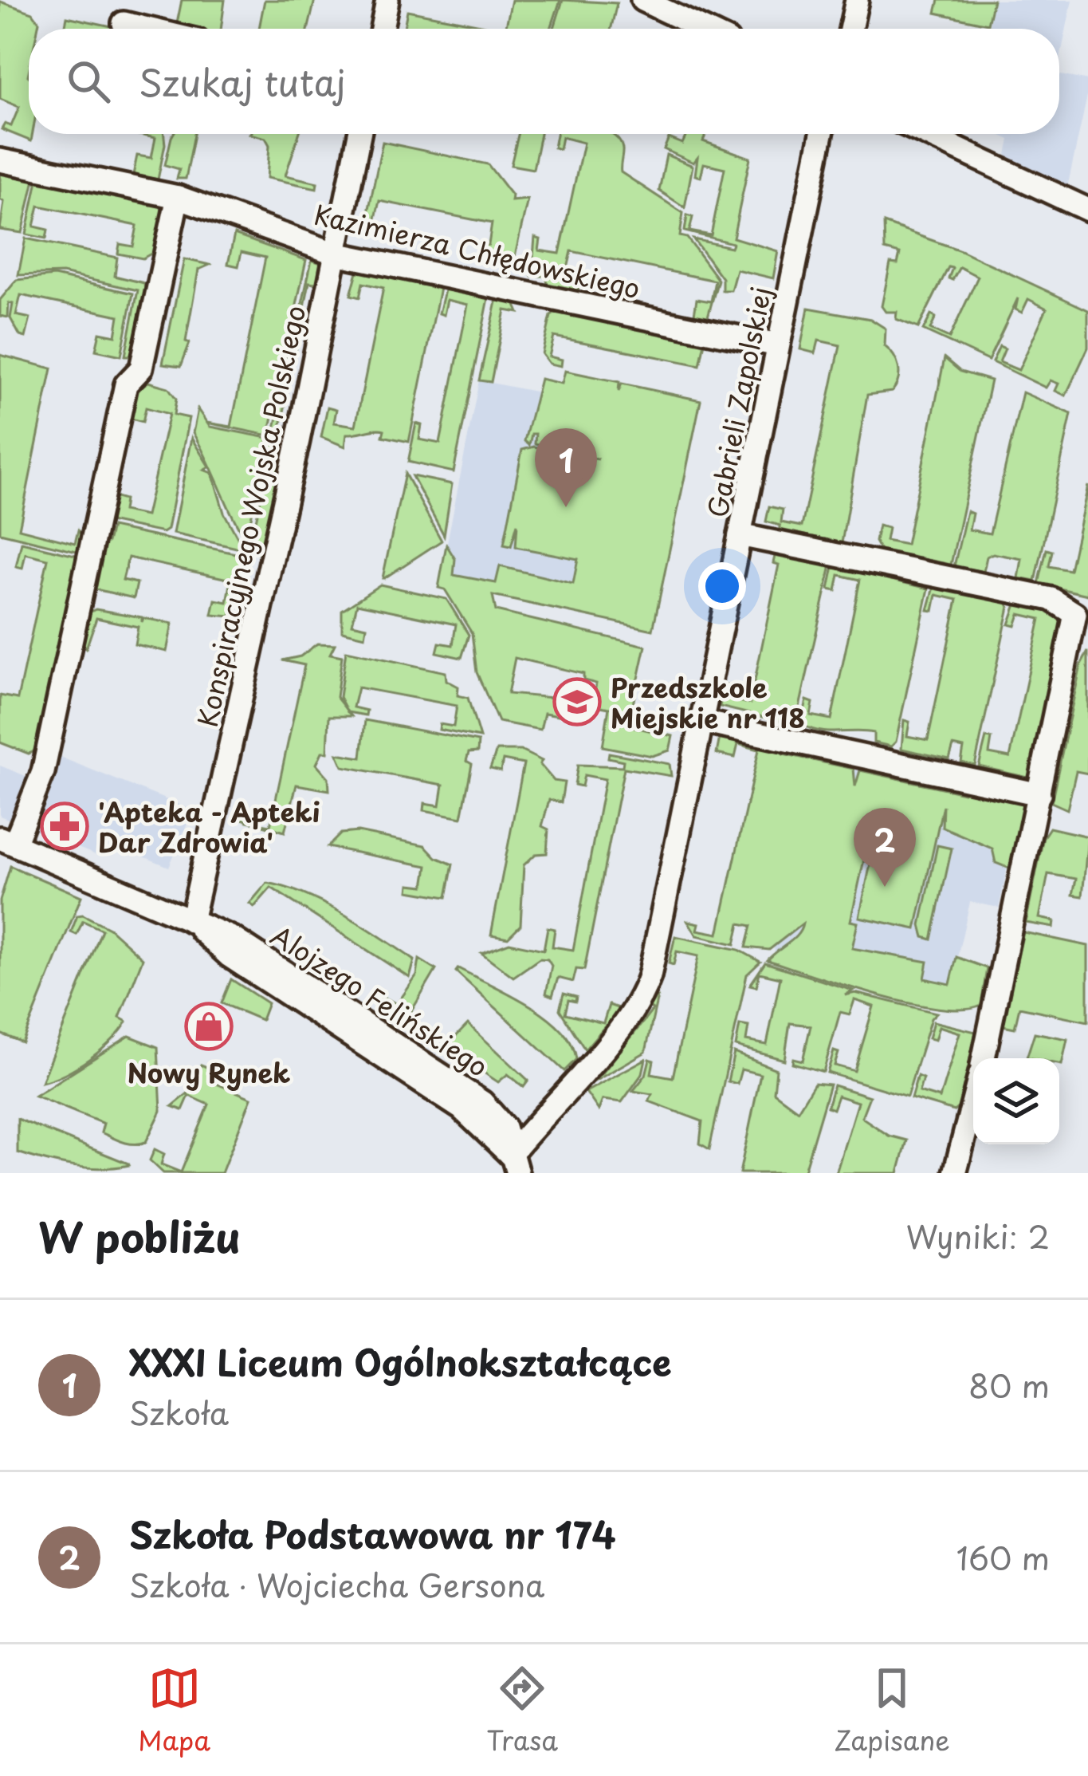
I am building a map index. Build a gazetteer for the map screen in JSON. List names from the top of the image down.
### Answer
{
  "streets": {
    "street": [
      "Kazimierza Chłędowskiego",
      "Gabrieli Zapolskiej",
      "Konspiracyjnego Wojska Polskiego",
      "Alojzego Felińskiego"
    ]
  },
  "crossings": [
    ["Kazimierza Chłędowskiego", "Gabrieli Zapolskiej"],
    ["Kazimierza Chłędowskiego", "Konspiracyjnego Wojska Polskiego"],
    ["Gabrieli Zapolskiej", "Alojzego Felińskiego"],
    ["Konspiracyjnego Wojska Polskiego", "Alojzego Felińskiego"]
  ],
  "places": {
    "school or university": ["Przedszkole Miejskie nr 118"],
    "pharmacy": ["'Apteka - Apteki Dar Zdrowia'"],
    "shop": ["Nowy Rynek"]
  },
  "page": {
    "search": "Szukaj tutaj",
    "pins": ["1", "2"],
    "heading": ["W pobliżu", "Wyniki: 2"],
    "list": [
      {
        "mark": "1",
        "name": "XXXI Liceum Ogólnokształcące",
        "note": "Szkoła",
        "value": "80 m"
      },
      {
        "mark": "2",
        "name": "Szkoła Podstawowa nr 174",
        "note": "Szkoła · Wojciecha Gersona",
        "value": "160 m"
      }
    ],
    "nav": ["Mapa", "Trasa", "Zapisane"]
  }
}
